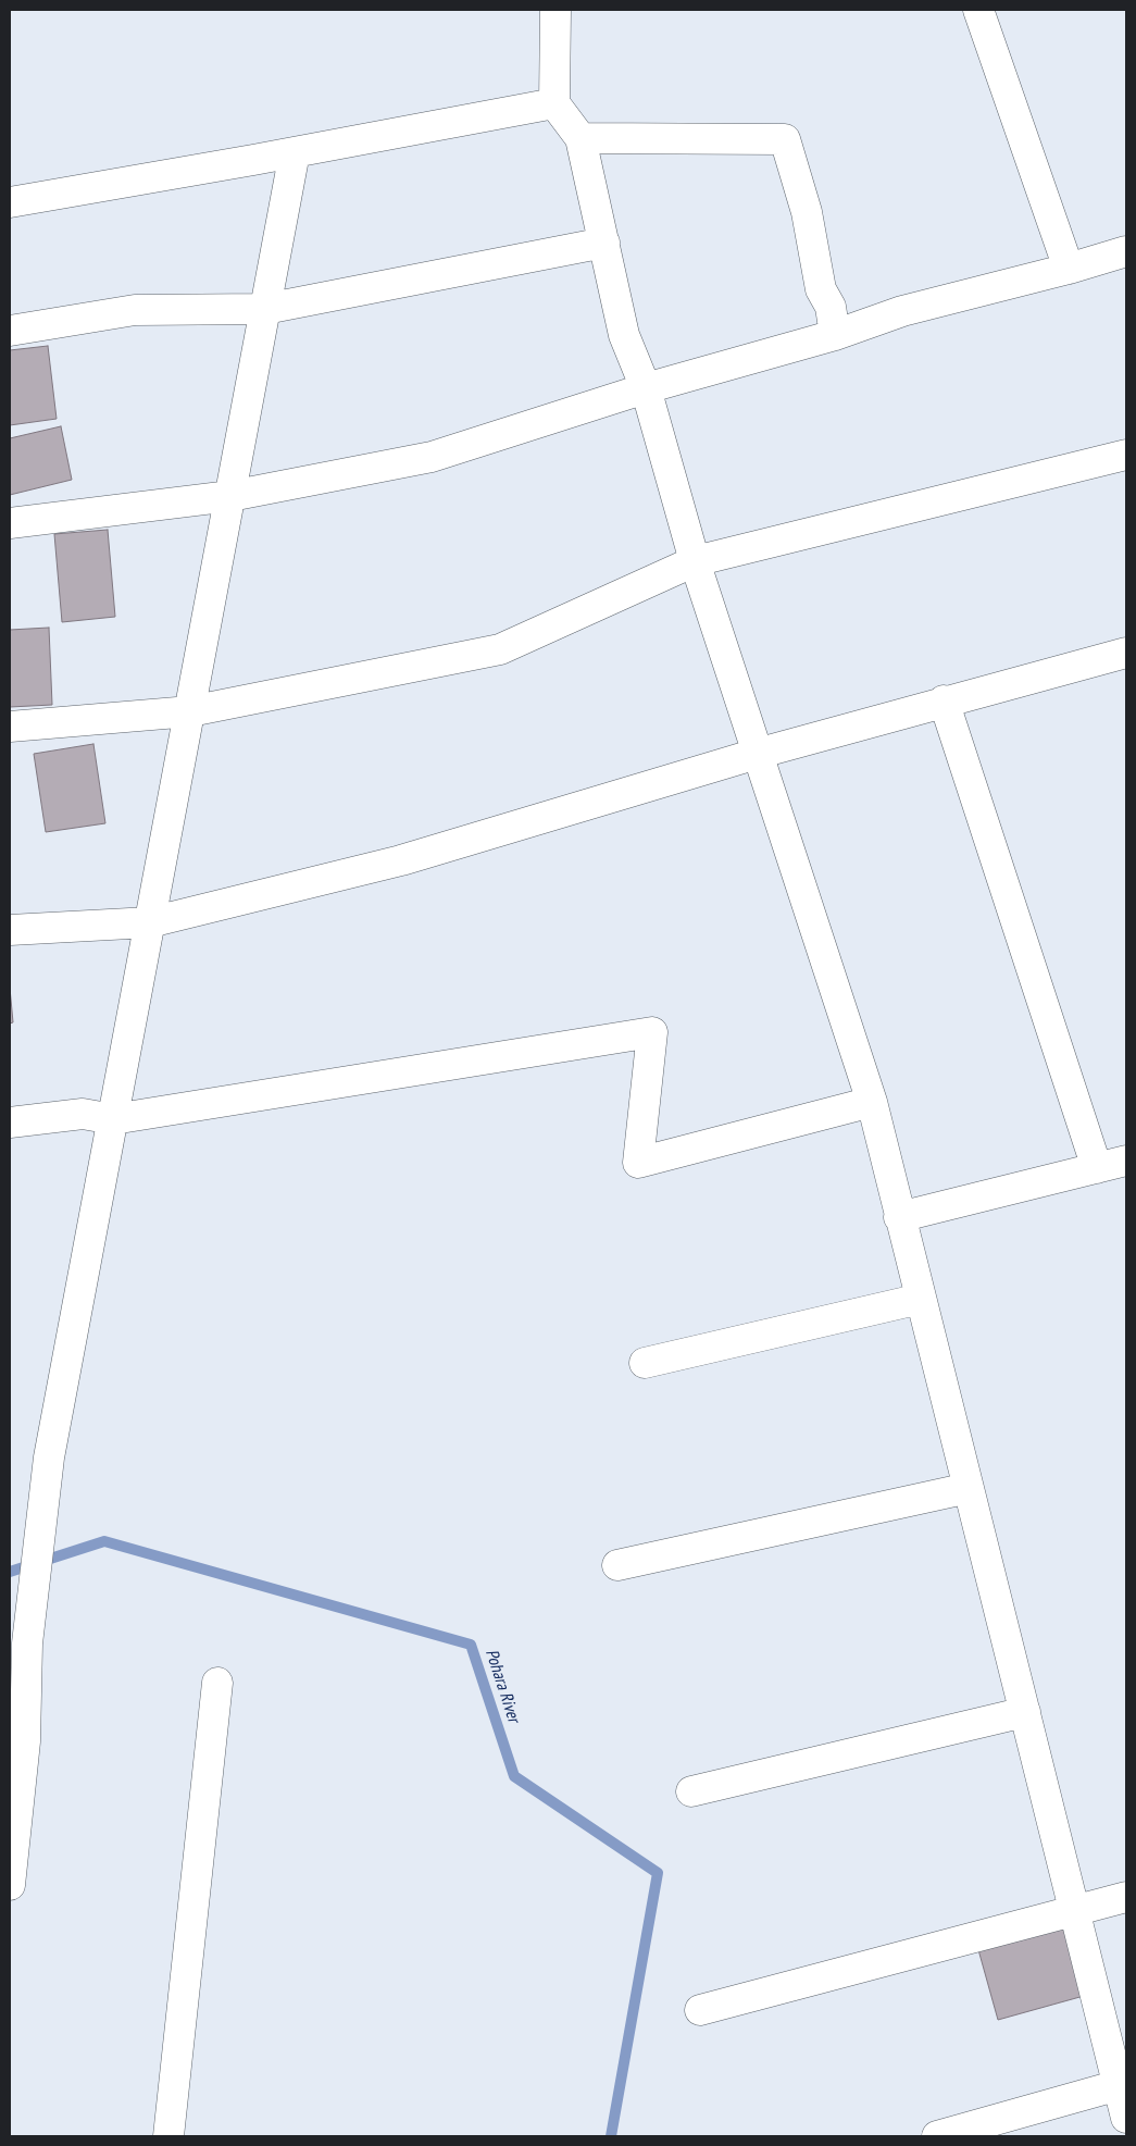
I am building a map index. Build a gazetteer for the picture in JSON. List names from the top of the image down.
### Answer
{
  "water": ["Pohara River"]
}
